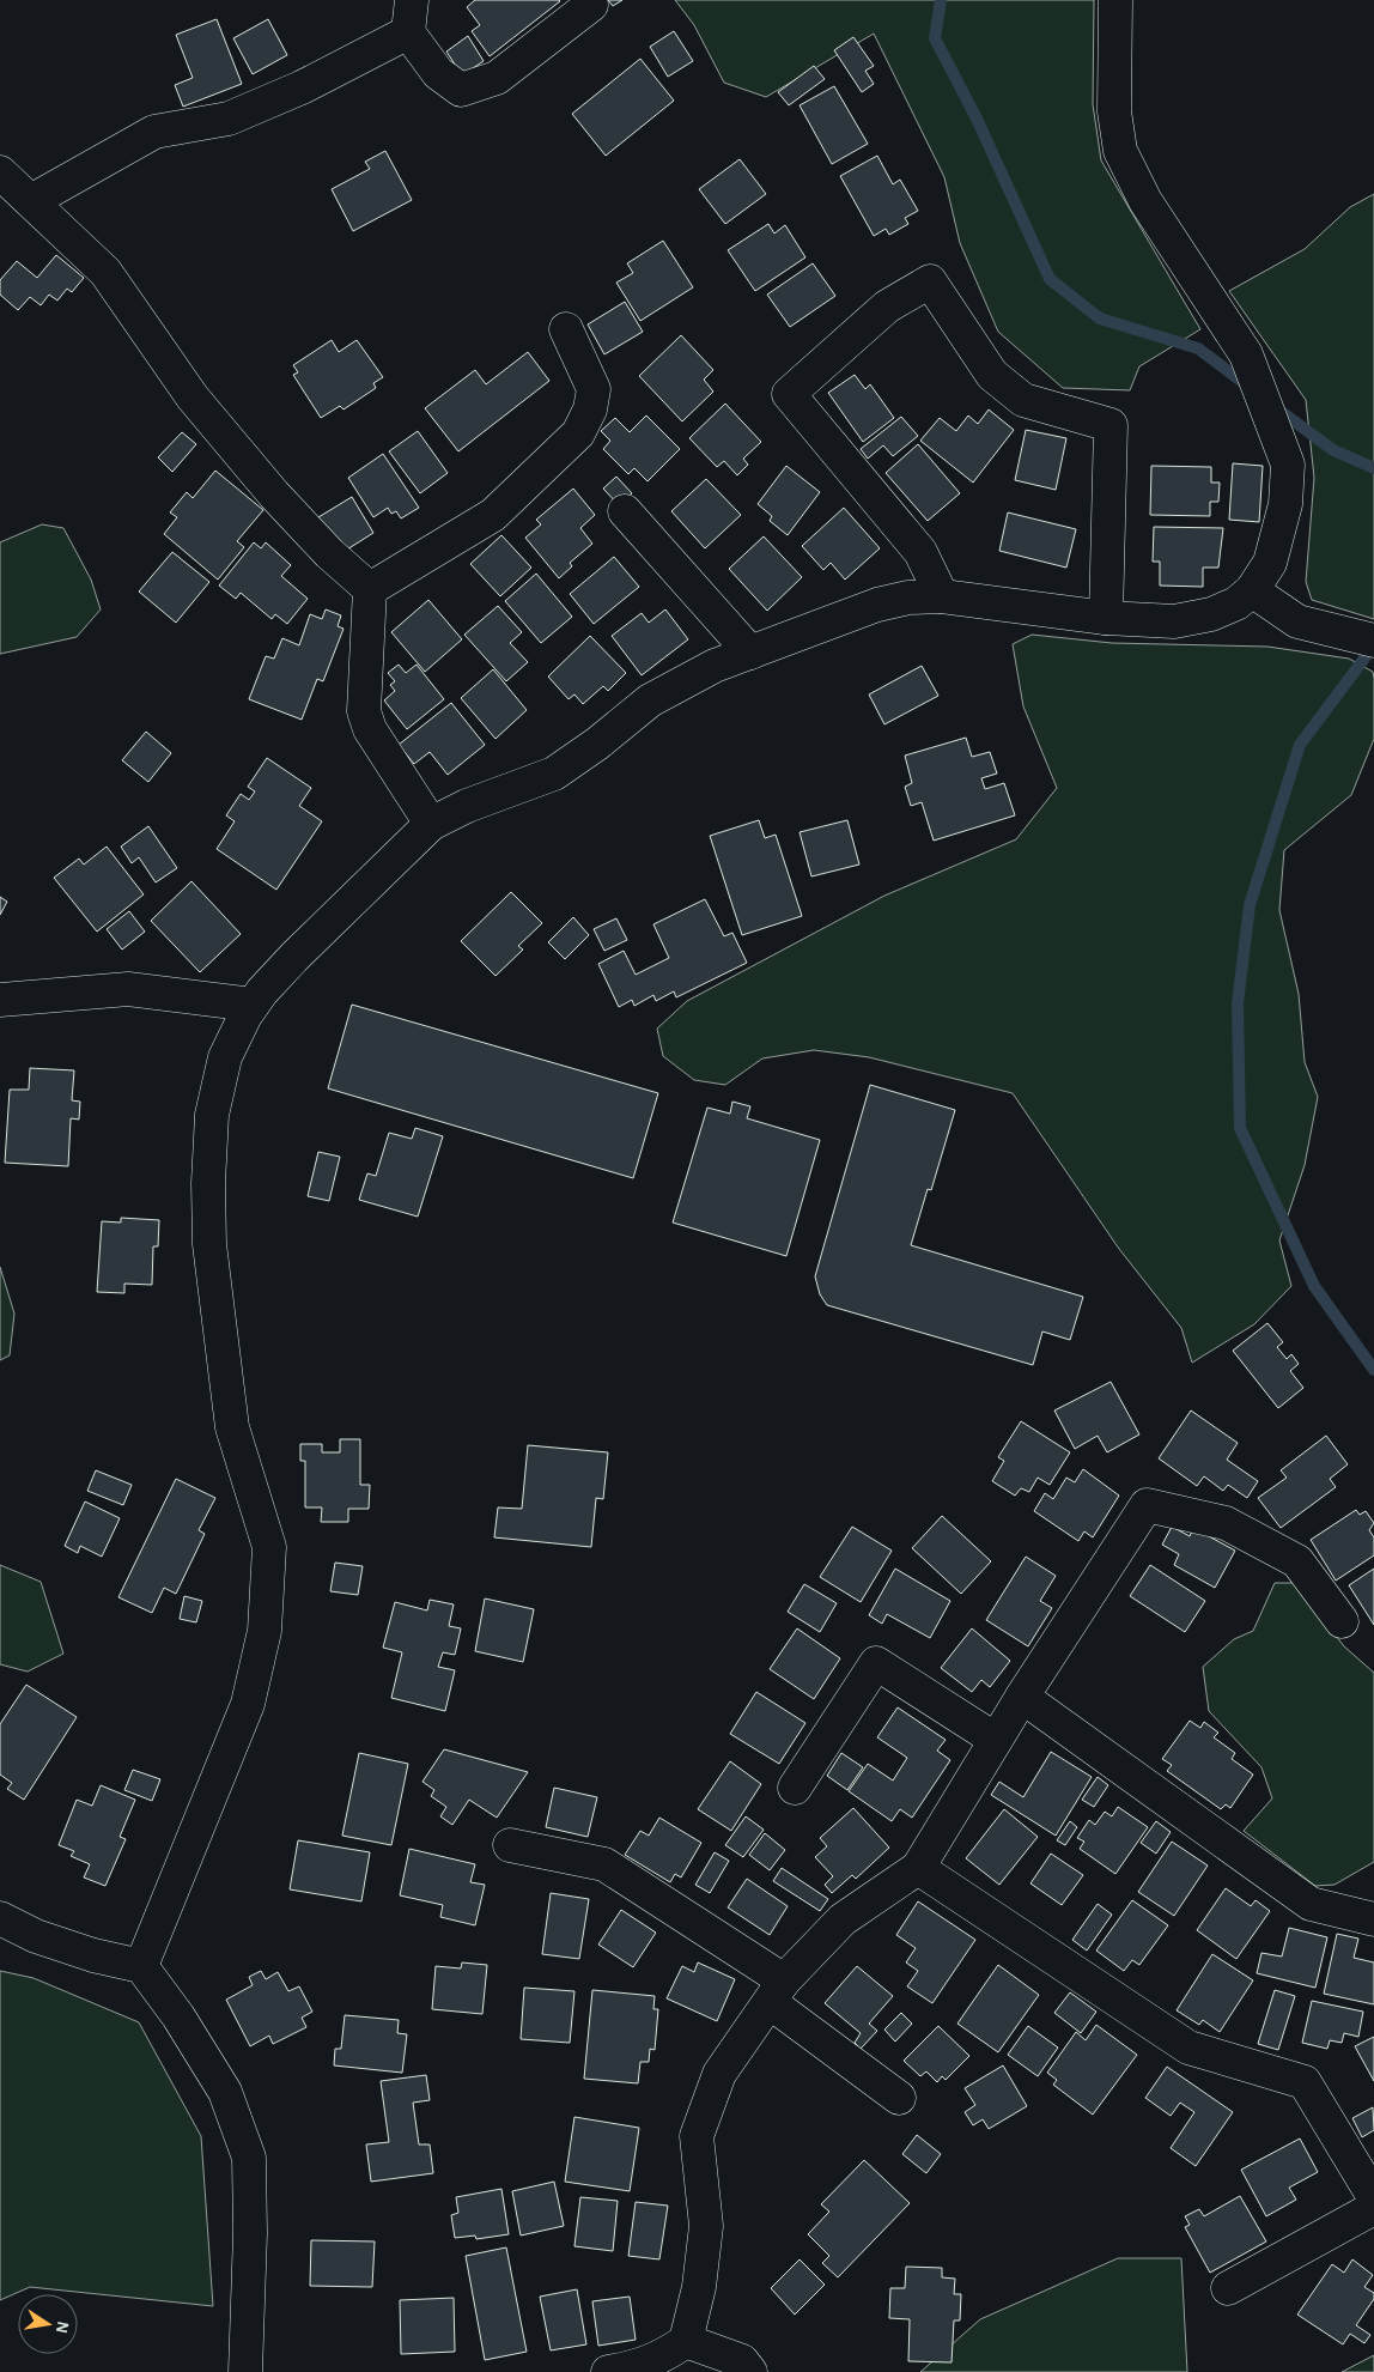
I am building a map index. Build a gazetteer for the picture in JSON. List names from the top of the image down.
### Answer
{
  "north": "right"
}
